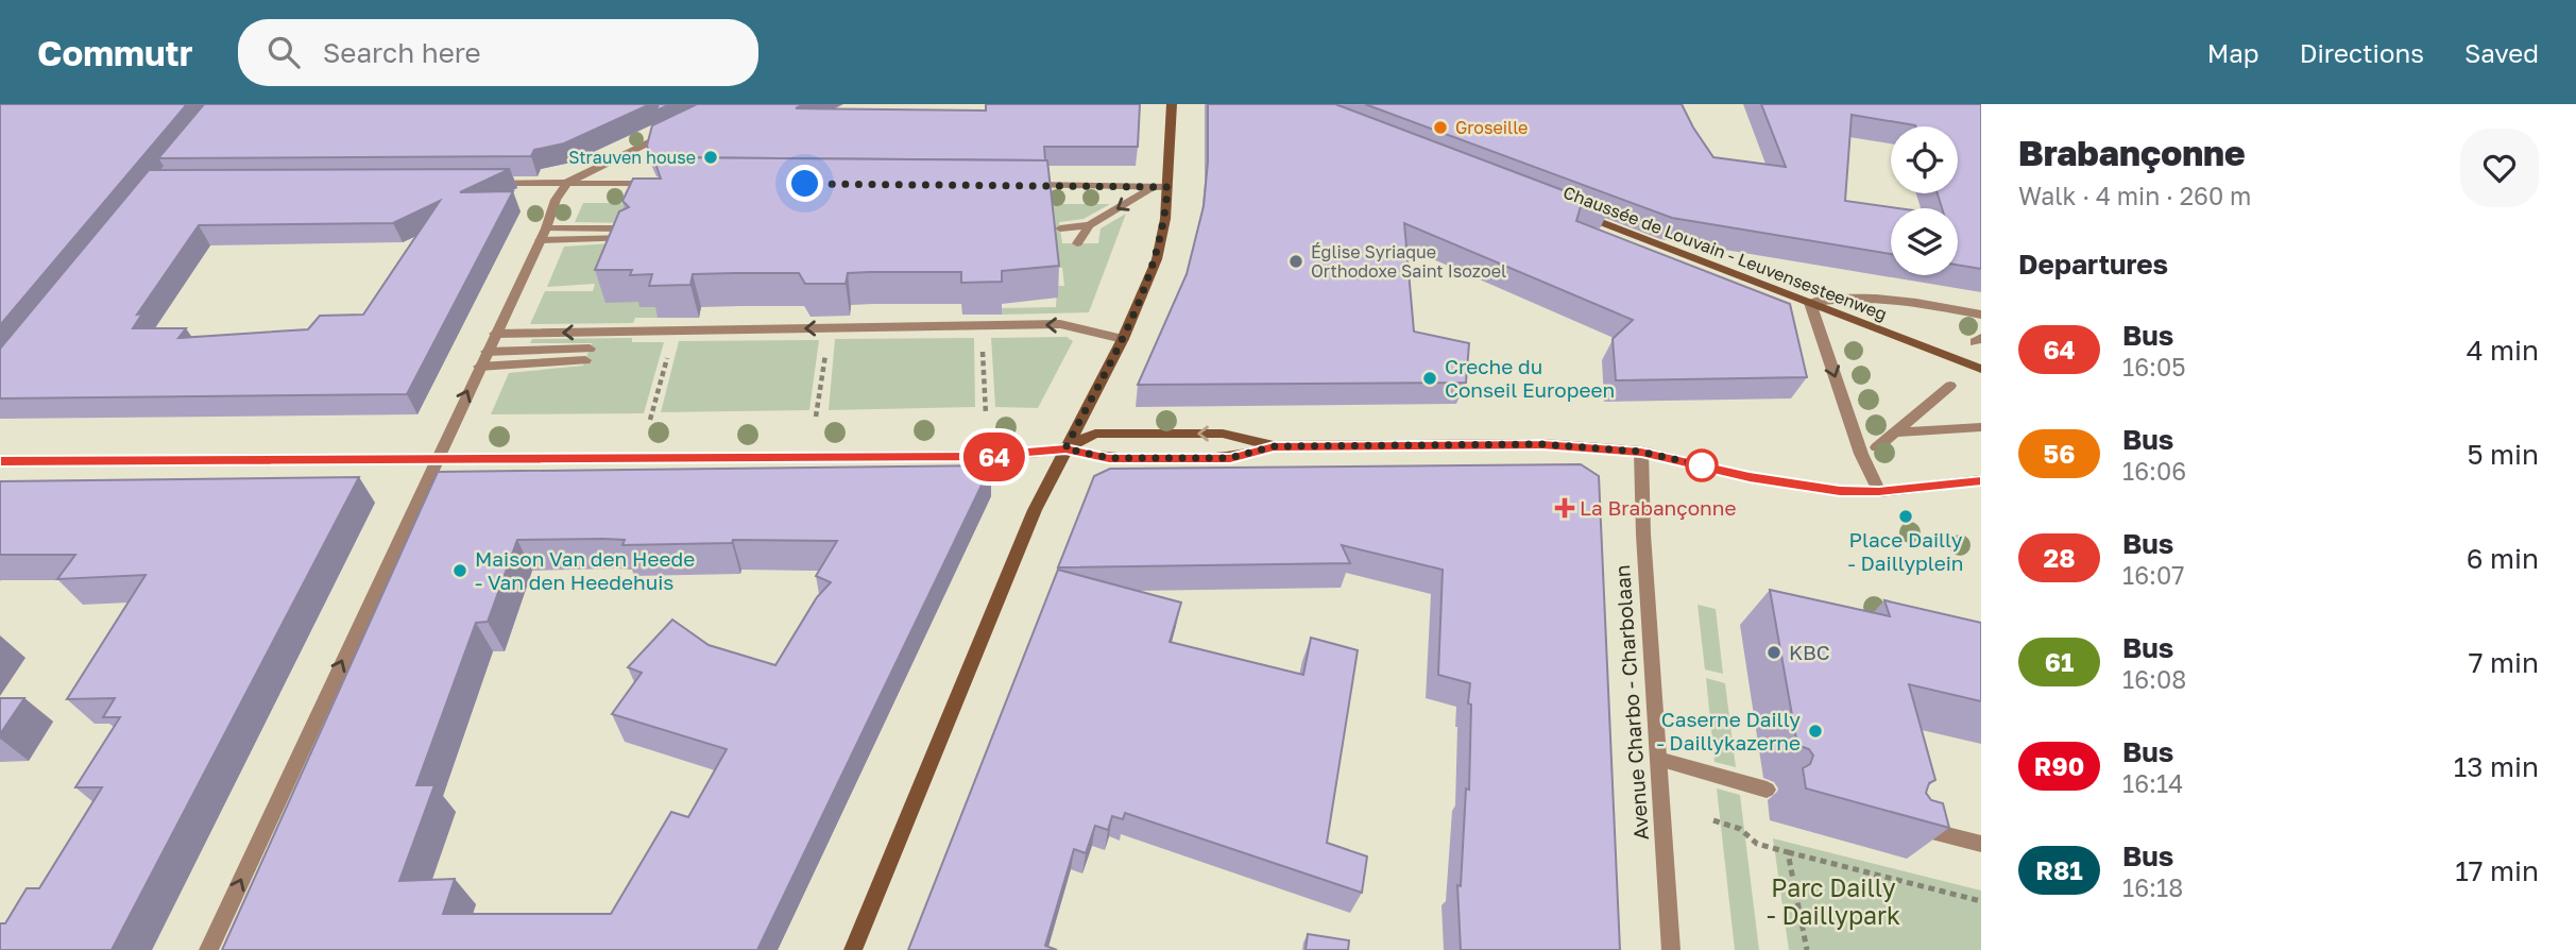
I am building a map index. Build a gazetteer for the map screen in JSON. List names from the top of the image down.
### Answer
{
  "streets": {
    "street": ["Chaussée de Louvain - Leuvensesteenweg", "Avenue Charbo - Charbolaan"]
  },
  "parks": ["Parc Dailly - Daillypark"],
  "places": {
    "other": [
      "Groseille",
      "Strauven house",
      "Église Syriaque Orthodoxe Saint Isozoel",
      "Creche du Conseil Europeen",
      "Place Dailly - Daillyplein",
      "Maison Van den Heede - Van den Heedehuis",
      "KBC",
      "Caserne Dailly - Daillykazerne"
    ],
    "health": ["La Brabançonne"]
  },
  "lines": ["bus line 64"],
  "page": {
    "header": "Commutr",
    "search": "Search here",
    "nav": ["Map", "Directions", "Saved"],
    "on_map": "64",
    "heading": [
      ["Brabançonne", "Walk · 4 min · 260 m"],
      "Departures"
    ],
    "list": [
      {
        "mark": "64",
        "name": "Bus",
        "note": "16:05",
        "value": "4 min"
      },
      {
        "mark": "56",
        "name": "Bus",
        "note": "16:06",
        "value": "5 min"
      },
      {
        "mark": "28",
        "name": "Bus",
        "note": "16:07",
        "value": "6 min"
      },
      {
        "mark": "61",
        "name": "Bus",
        "note": "16:08",
        "value": "7 min"
      },
      {
        "mark": "R90",
        "name": "Bus",
        "note": "16:14",
        "value": "13 min"
      },
      {
        "mark": "R81",
        "name": "Bus",
        "note": "16:18",
        "value": "17 min"
      }
    ]
  }
}
